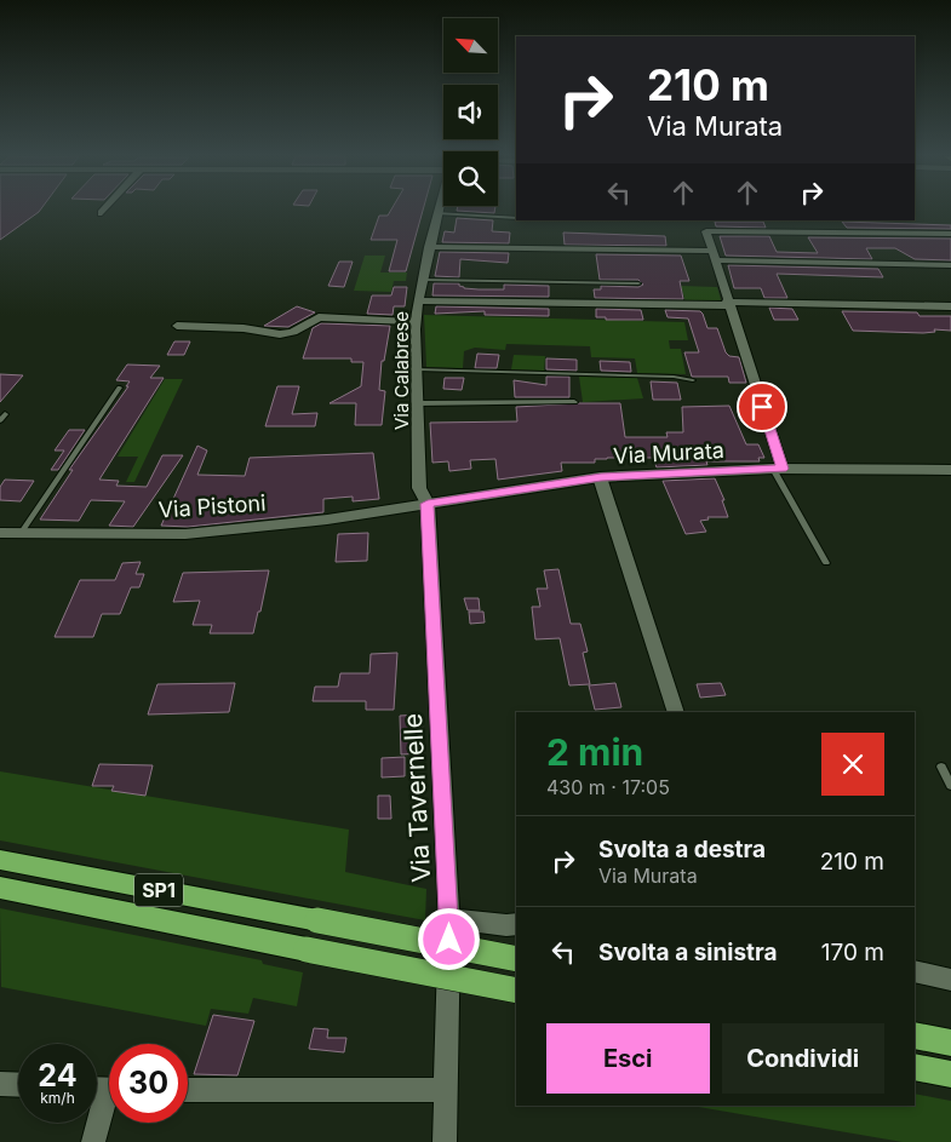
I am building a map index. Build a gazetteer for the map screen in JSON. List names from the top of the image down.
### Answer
{
  "streets": {
    "highway": ["SP1"],
    "street": [
      "Via Calabrese",
      "Via Murata",
      "Via Pistoni",
      "Via Tavernelle"
    ]
  },
  "crossings": [
    ["Via Calabrese", "Via Murata"],
    ["Via Calabrese", "Via Pistoni"],
    ["Via Calabrese", "Via Tavernelle"],
    ["Via Murata", "Via Pistoni"],
    ["Via Murata", "Via Tavernelle"],
    ["Via Pistoni", "Via Tavernelle"]
  ],
  "north": "top left",
  "page": {
    "turn": ["210 m", "Via Murata"],
    "heading": ["2 min", "430 m · 17:05"],
    "list": [
      {
        "name": "Svolta a destra",
        "note": "Via Murata",
        "value": "210 m"
      },
      {
        "name": "Svolta a sinistra",
        "value": "170 m"
      }
    ],
    "buttons": ["Esci", "Condividi"],
    "speed": "24 km/h",
    "limit": "30"
  }
}
